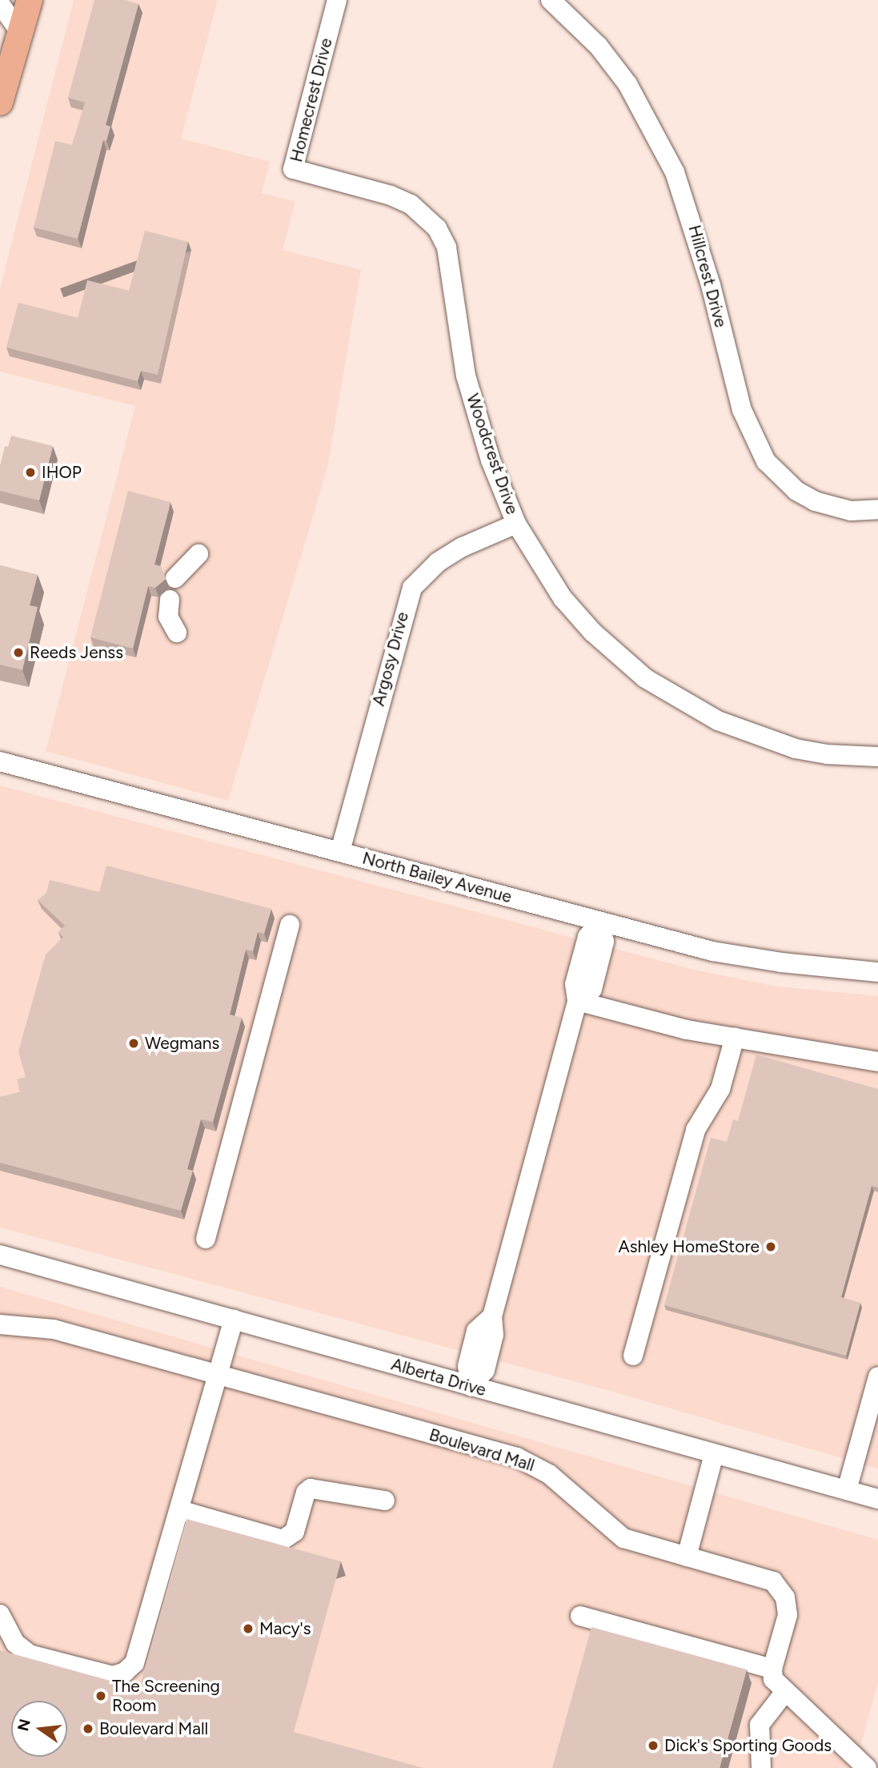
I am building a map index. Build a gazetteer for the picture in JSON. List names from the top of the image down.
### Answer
{
  "streets": {
    "street": [
      "Homecrest Drive",
      "Hillcrest Drive",
      "Woodcrest Drive",
      "Argosy Drive",
      "North Bailey Avenue",
      "Alberta Drive",
      "Boulevard Mall"
    ]
  },
  "crossings": [
    ["Homecrest Drive", "Woodcrest Drive"],
    ["Woodcrest Drive", "Argosy Drive"],
    ["Argosy Drive", "North Bailey Avenue"]
  ],
  "places": [
    "IHOP",
    "Reeds Jenss",
    "Wegmans",
    "Ashley HomeStore",
    "Macy's",
    "The Screening Room",
    "Boulevard Mall",
    "Dick's Sporting Goods"
  ],
  "north": "left"
}
